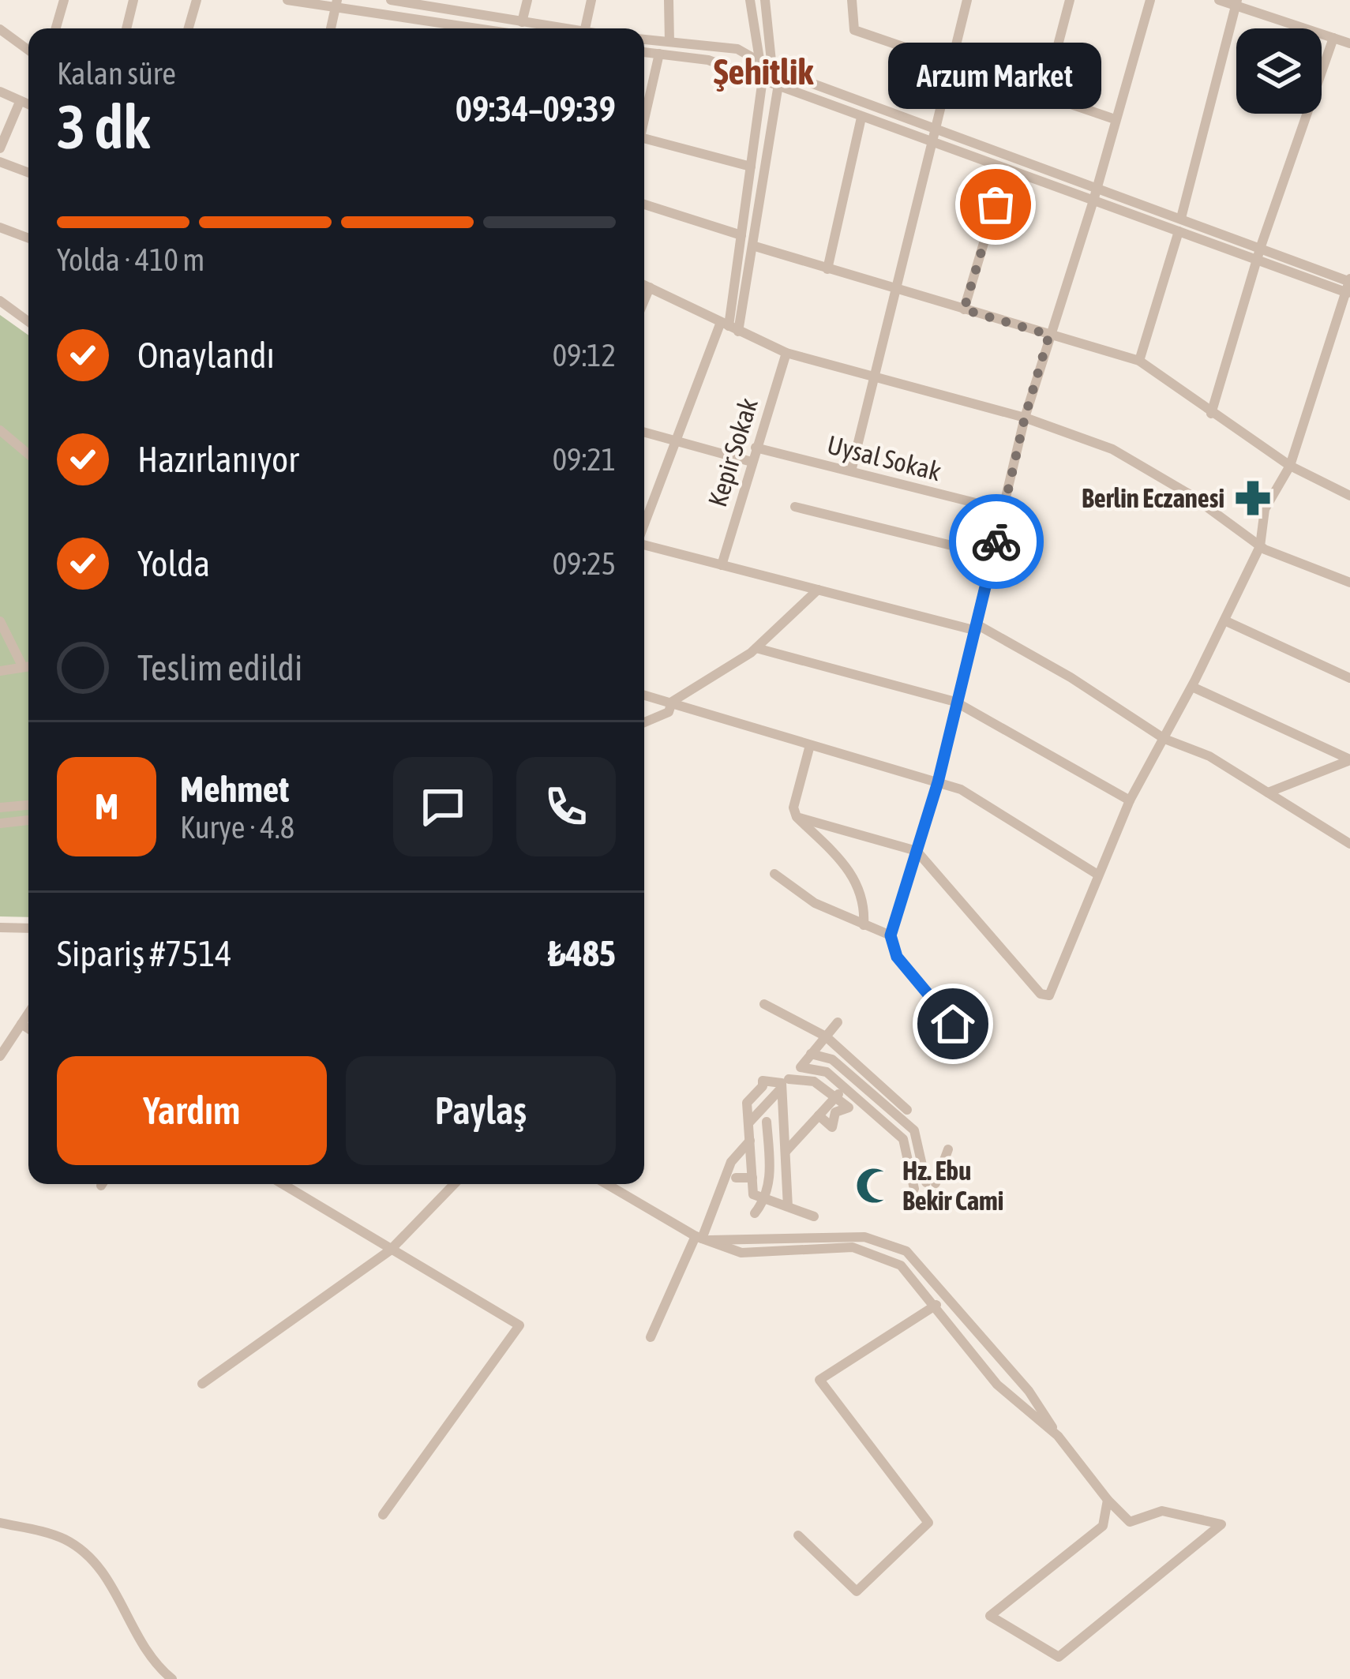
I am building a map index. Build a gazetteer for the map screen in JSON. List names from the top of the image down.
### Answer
{
  "streets": {
    "street": ["Kepir Sokak", "Uysal Sokak"]
  },
  "crossings": [
    ["Kepir Sokak", "Uysal Sokak"]
  ],
  "districts": ["Şehitlik"],
  "places": {
    "other": ["Arzum Market"],
    "pharmacy": ["Berlin Eczanesi"],
    "mosque": ["Hz. Ebu Bekir Cami"]
  },
  "page": {
    "heading": ["3 dk", "Kalan süre", "09:34–09:39"],
    "panel": [
      "Mehmet",
      "Kurye · 4.8",
      "Sipariş #7514",
      "₺485"
    ],
    "bubble": "Arzum Market",
    "bar": "Yolda · 410 m",
    "list": [
      ["Onaylandı", "09:12"],
      ["Hazırlanıyor", "09:21"],
      ["Yolda", "09:25"],
      "Teslim edildi"
    ],
    "round": "M",
    "buttons": ["Yardım", "Paylaş"]
  }
}
